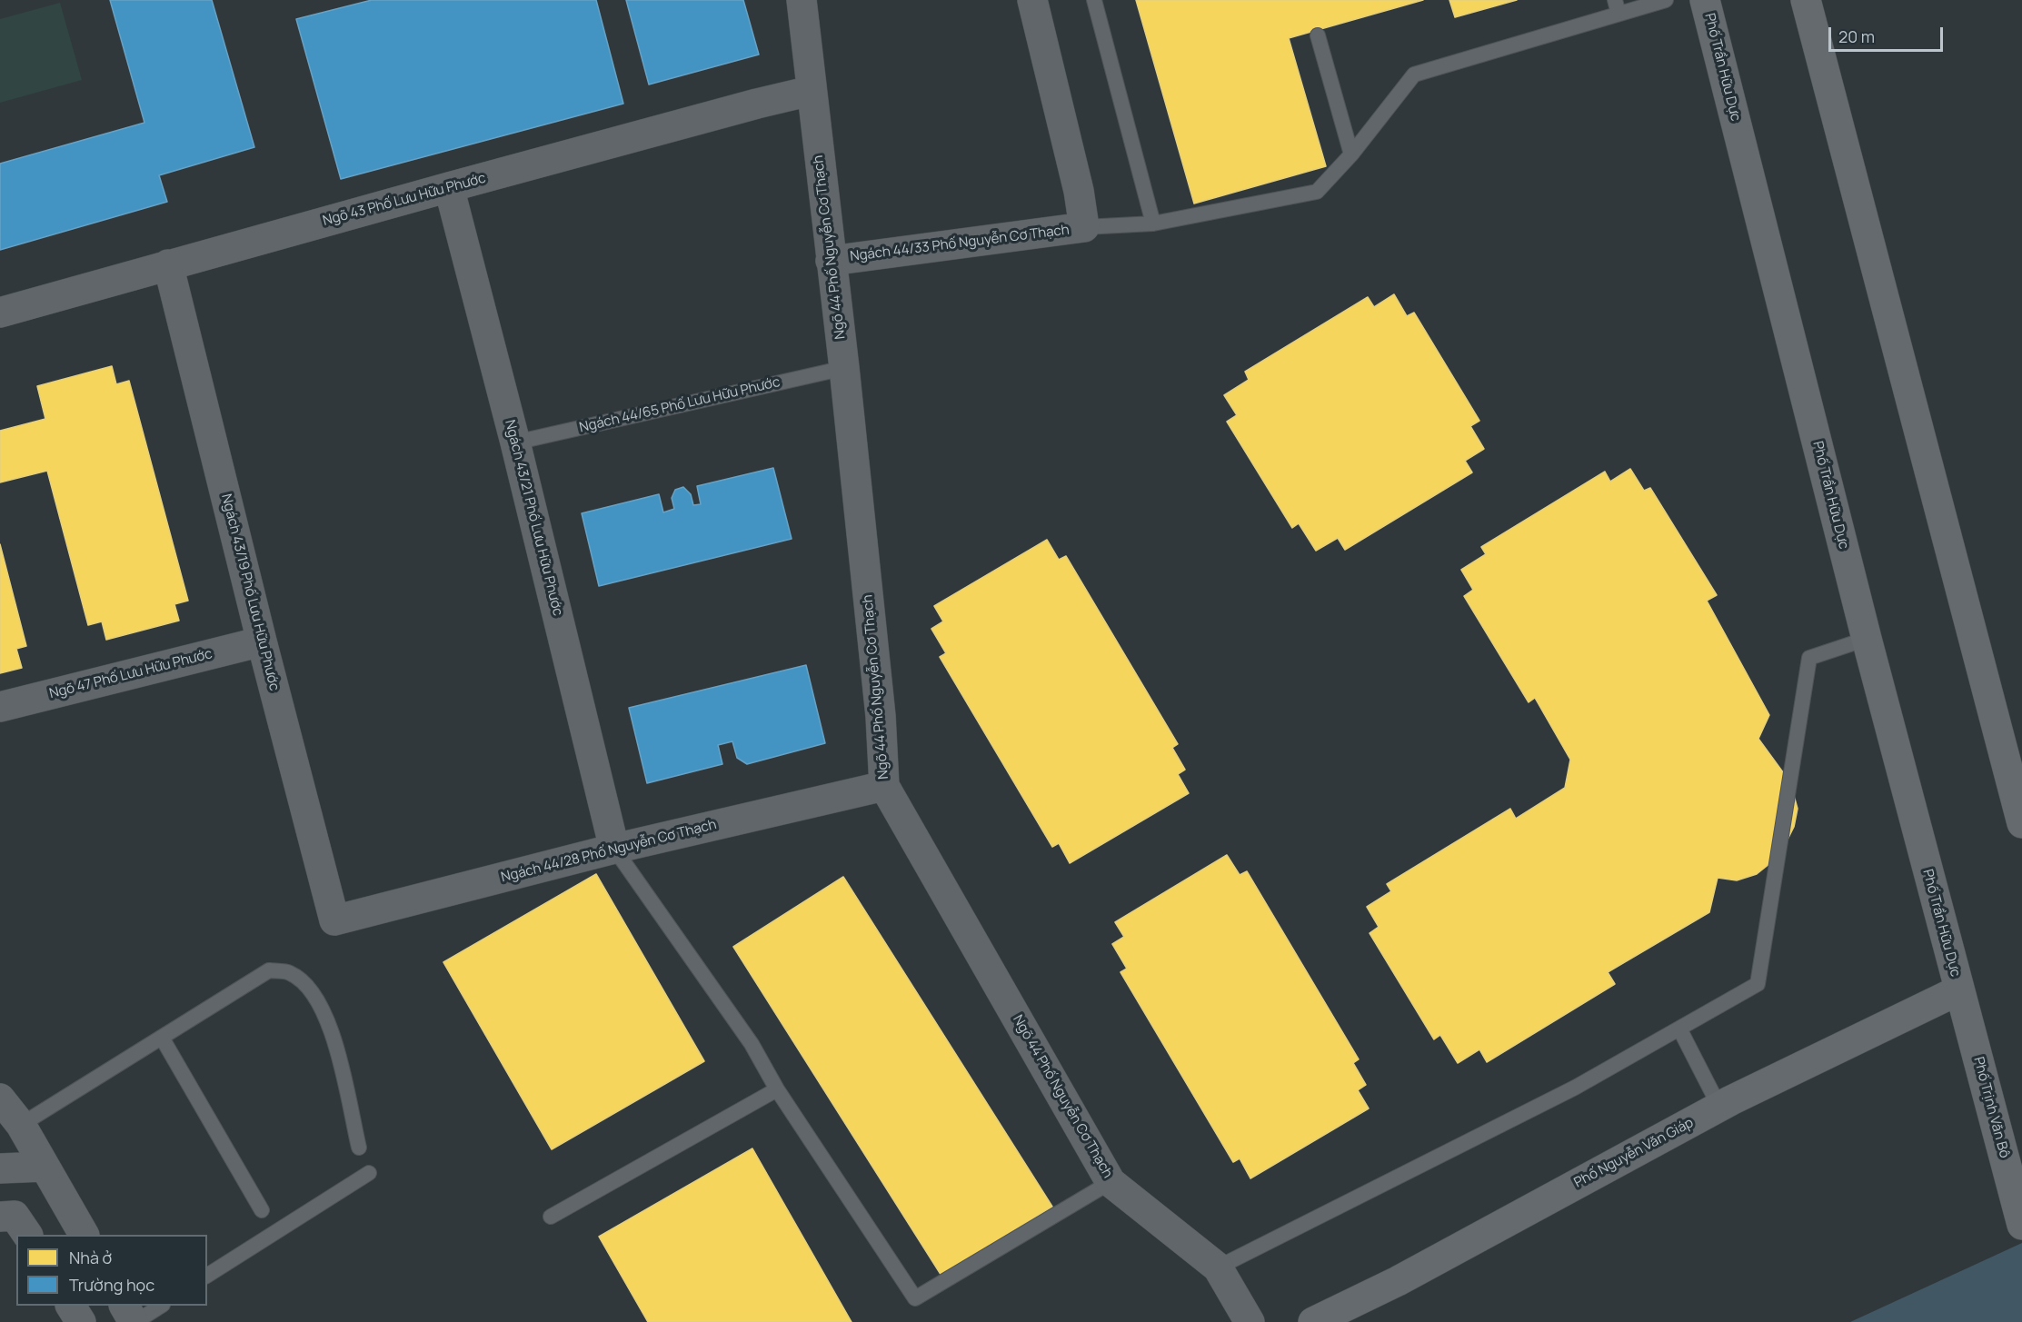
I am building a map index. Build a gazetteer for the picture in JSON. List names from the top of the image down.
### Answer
{
  "streets": {
    "main road": ["Phố Trần Hữu Dực", "Phố Trịnh Văn Bô", "Phố Nguyễn Văn Giáp"],
    "street": [
      "Ngõ 43 Phố Lưu Hữu Phước",
      "Ngách 44/33 Phố Nguyễn Cơ Thạch",
      "Ngõ 44 Phố Nguyễn Cơ Thạch",
      "Ngách 43/21 Phố Lưu Hữu Phước",
      "Ngách 43/19 Phố Lưu Hữu Phước",
      "Ngõ 47 Phố Lưu Hữu Phước",
      "Ngách 44/28 Phố Nguyễn Cơ Thạch"
    ],
    "lane": ["Ngách 44/65 Phố Lưu Hữu Phước"]
  },
  "crossings": [
    ["Phố Trần Hữu Dực", "Phố Trịnh Văn Bô"],
    ["Phố Trần Hữu Dực", "Phố Nguyễn Văn Giáp"],
    ["Ngõ 43 Phố Lưu Hữu Phước", "Ngõ 44 Phố Nguyễn Cơ Thạch"],
    ["Ngõ 43 Phố Lưu Hữu Phước", "Ngách 43/21 Phố Lưu Hữu Phước"],
    ["Ngõ 43 Phố Lưu Hữu Phước", "Ngách 43/19 Phố Lưu Hữu Phước"],
    ["Ngách 44/33 Phố Nguyễn Cơ Thạch", "Ngõ 44 Phố Nguyễn Cơ Thạch"],
    ["Ngõ 44 Phố Nguyễn Cơ Thạch", "Ngách 44/65 Phố Lưu Hữu Phước"],
    ["Ngõ 44 Phố Nguyễn Cơ Thạch", "Ngách 44/28 Phố Nguyễn Cơ Thạch"],
    ["Ngách 44/65 Phố Lưu Hữu Phước", "Ngách 43/21 Phố Lưu Hữu Phước"],
    ["Ngách 43/21 Phố Lưu Hữu Phước", "Ngách 44/28 Phố Nguyễn Cơ Thạch"],
    ["Ngách 43/19 Phố Lưu Hữu Phước", "Ngõ 47 Phố Lưu Hữu Phước"],
    ["Ngách 43/19 Phố Lưu Hữu Phước", "Ngách 44/28 Phố Nguyễn Cơ Thạch"],
    ["Phố Trịnh Văn Bô", "Phố Nguyễn Văn Giáp"]
  ],
  "legend": ["Nhà ở", "Trường học"],
  "scale_bar": "20 m"
}
